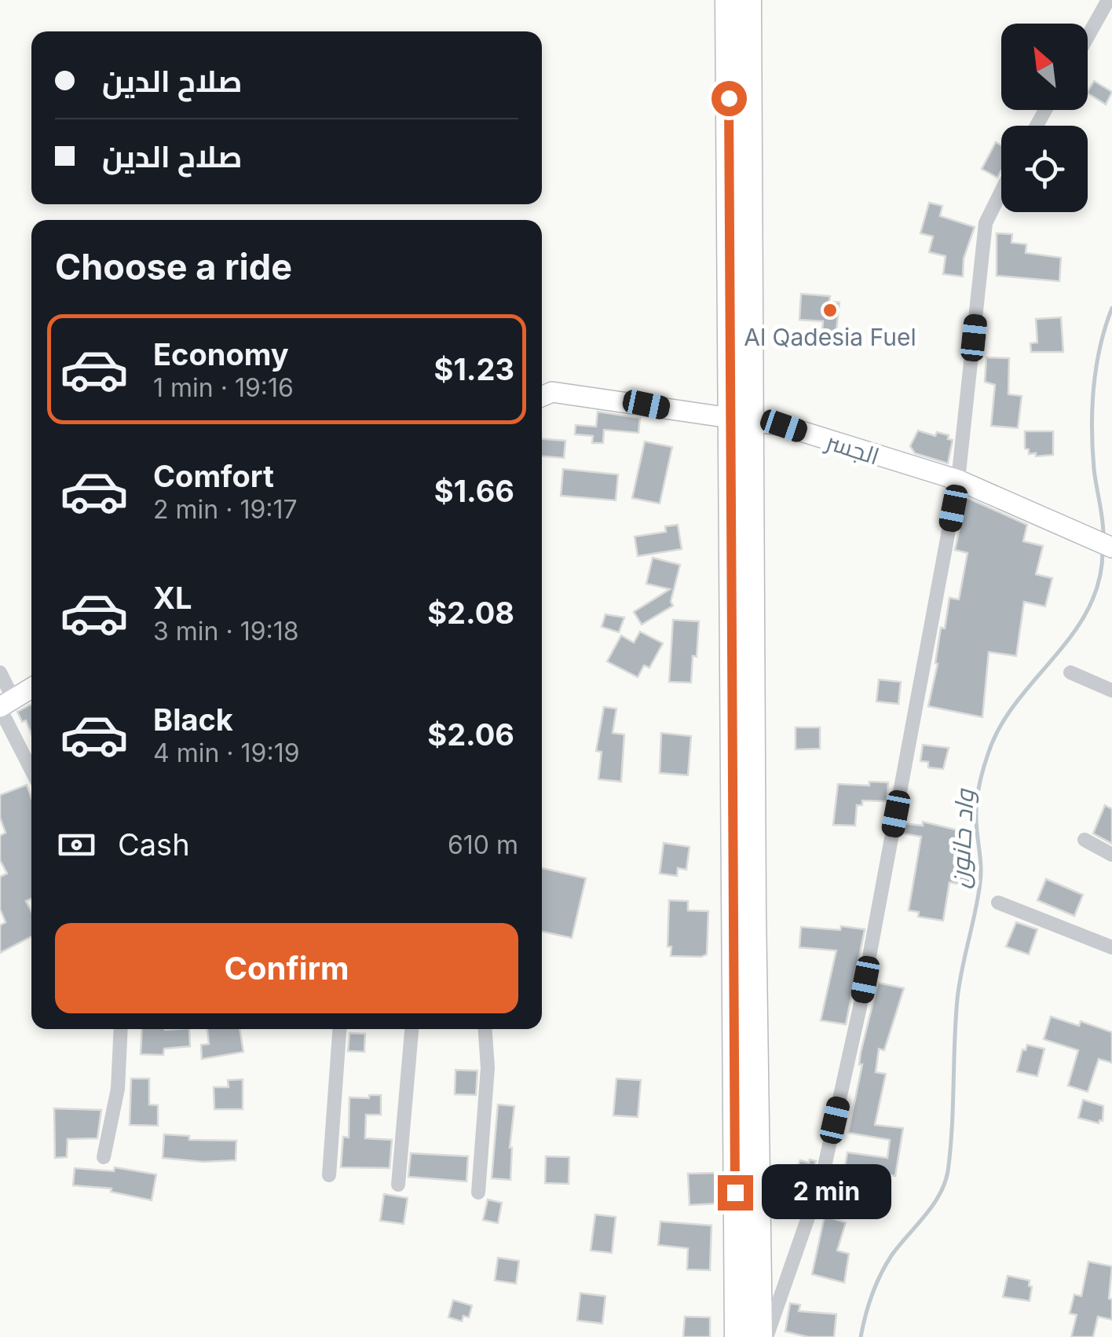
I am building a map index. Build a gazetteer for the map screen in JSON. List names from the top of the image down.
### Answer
{
  "streets": {
    "street": ["الجسر"]
  },
  "water": ["واد حانون"],
  "places": ["Al Qadesia Fuel"],
  "north": "top left",
  "page": {
    "banner": ["صلاح الدين", "صلاح الدين"],
    "heading": "Choose a ride",
    "list": [
      {
        "name": "Economy",
        "note": "1 min · 19:16",
        "value": "$1.23"
      },
      {
        "name": "Comfort",
        "note": "2 min · 19:17",
        "value": "$1.66"
      },
      {
        "name": "XL",
        "note": "3 min · 19:18",
        "value": "$2.08"
      },
      {
        "name": "Black",
        "note": "4 min · 19:19",
        "value": "$2.06"
      }
    ],
    "pay": ["Cash", "610 m"],
    "buttons": "Confirm",
    "bubble": "2 min"
  }
}
